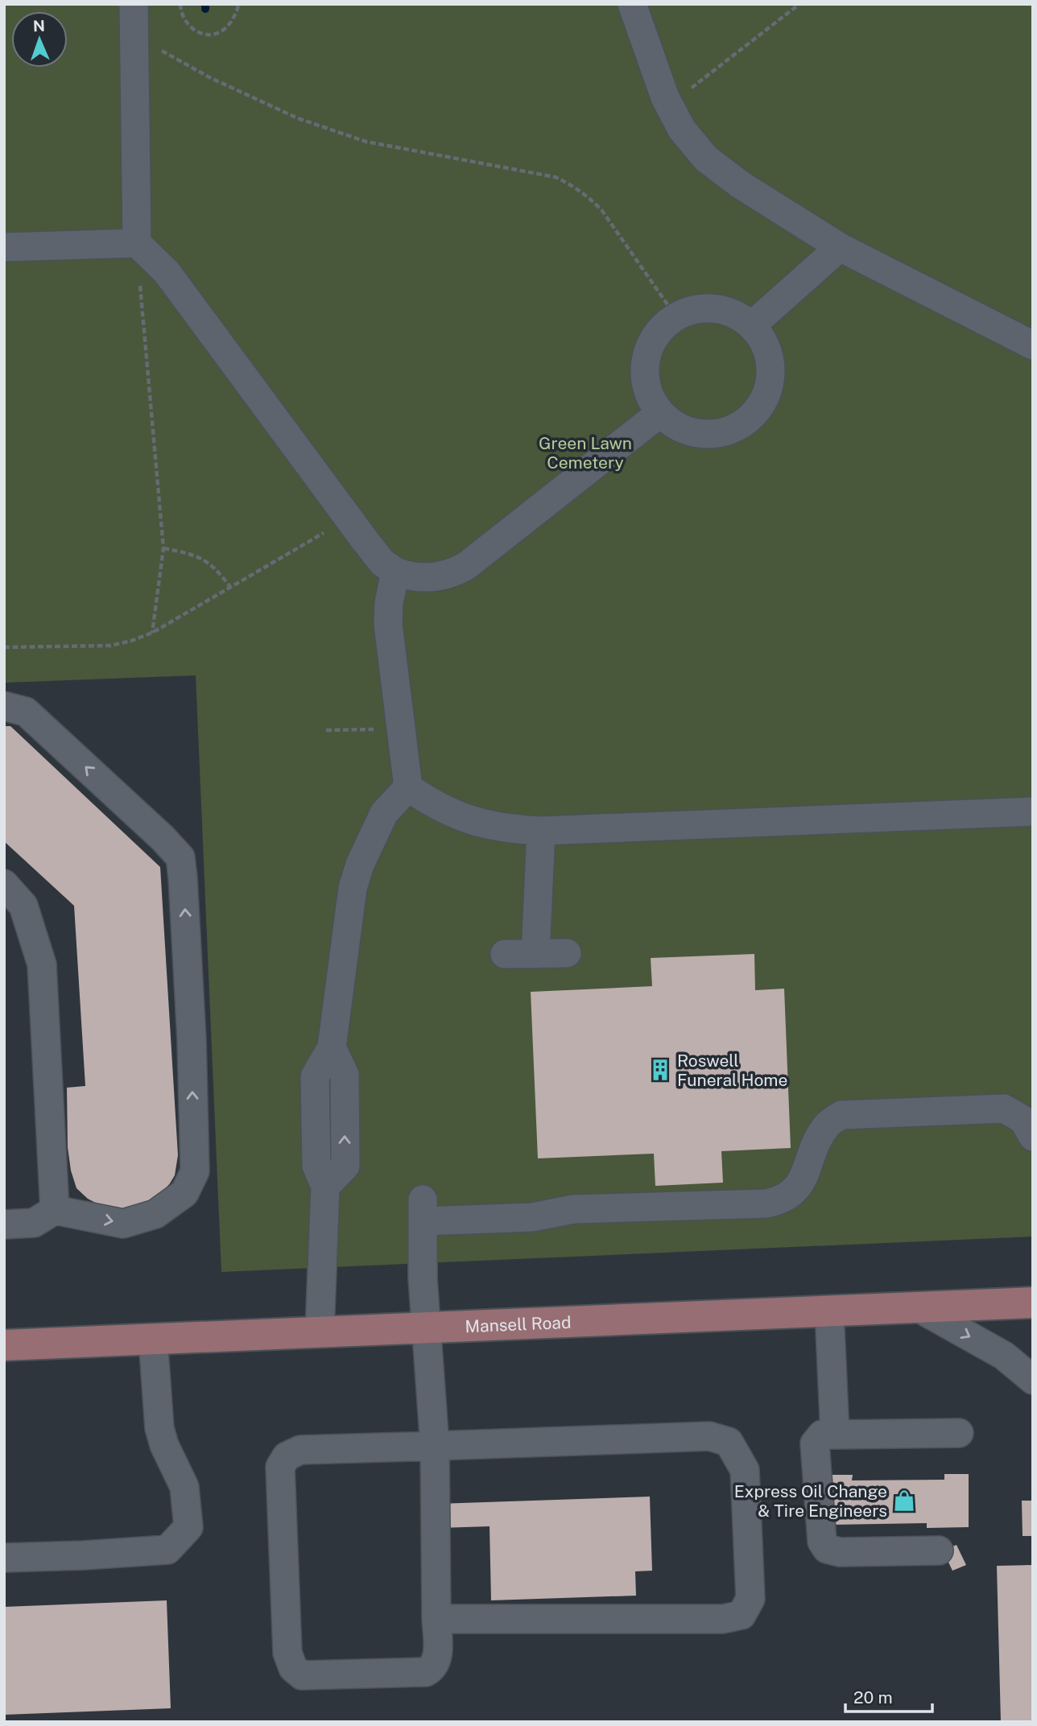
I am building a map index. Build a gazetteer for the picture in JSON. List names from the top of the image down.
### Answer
{
  "streets": {
    "main road": ["Mansell Road"]
  },
  "parks": ["Green Lawn Cemetery"],
  "places": {
    "building": ["Roswell Funeral Home"],
    "shop": ["Express Oil Change & Tire Engineers"]
  },
  "scale_bar": "20 m",
  "north": "top"
}
